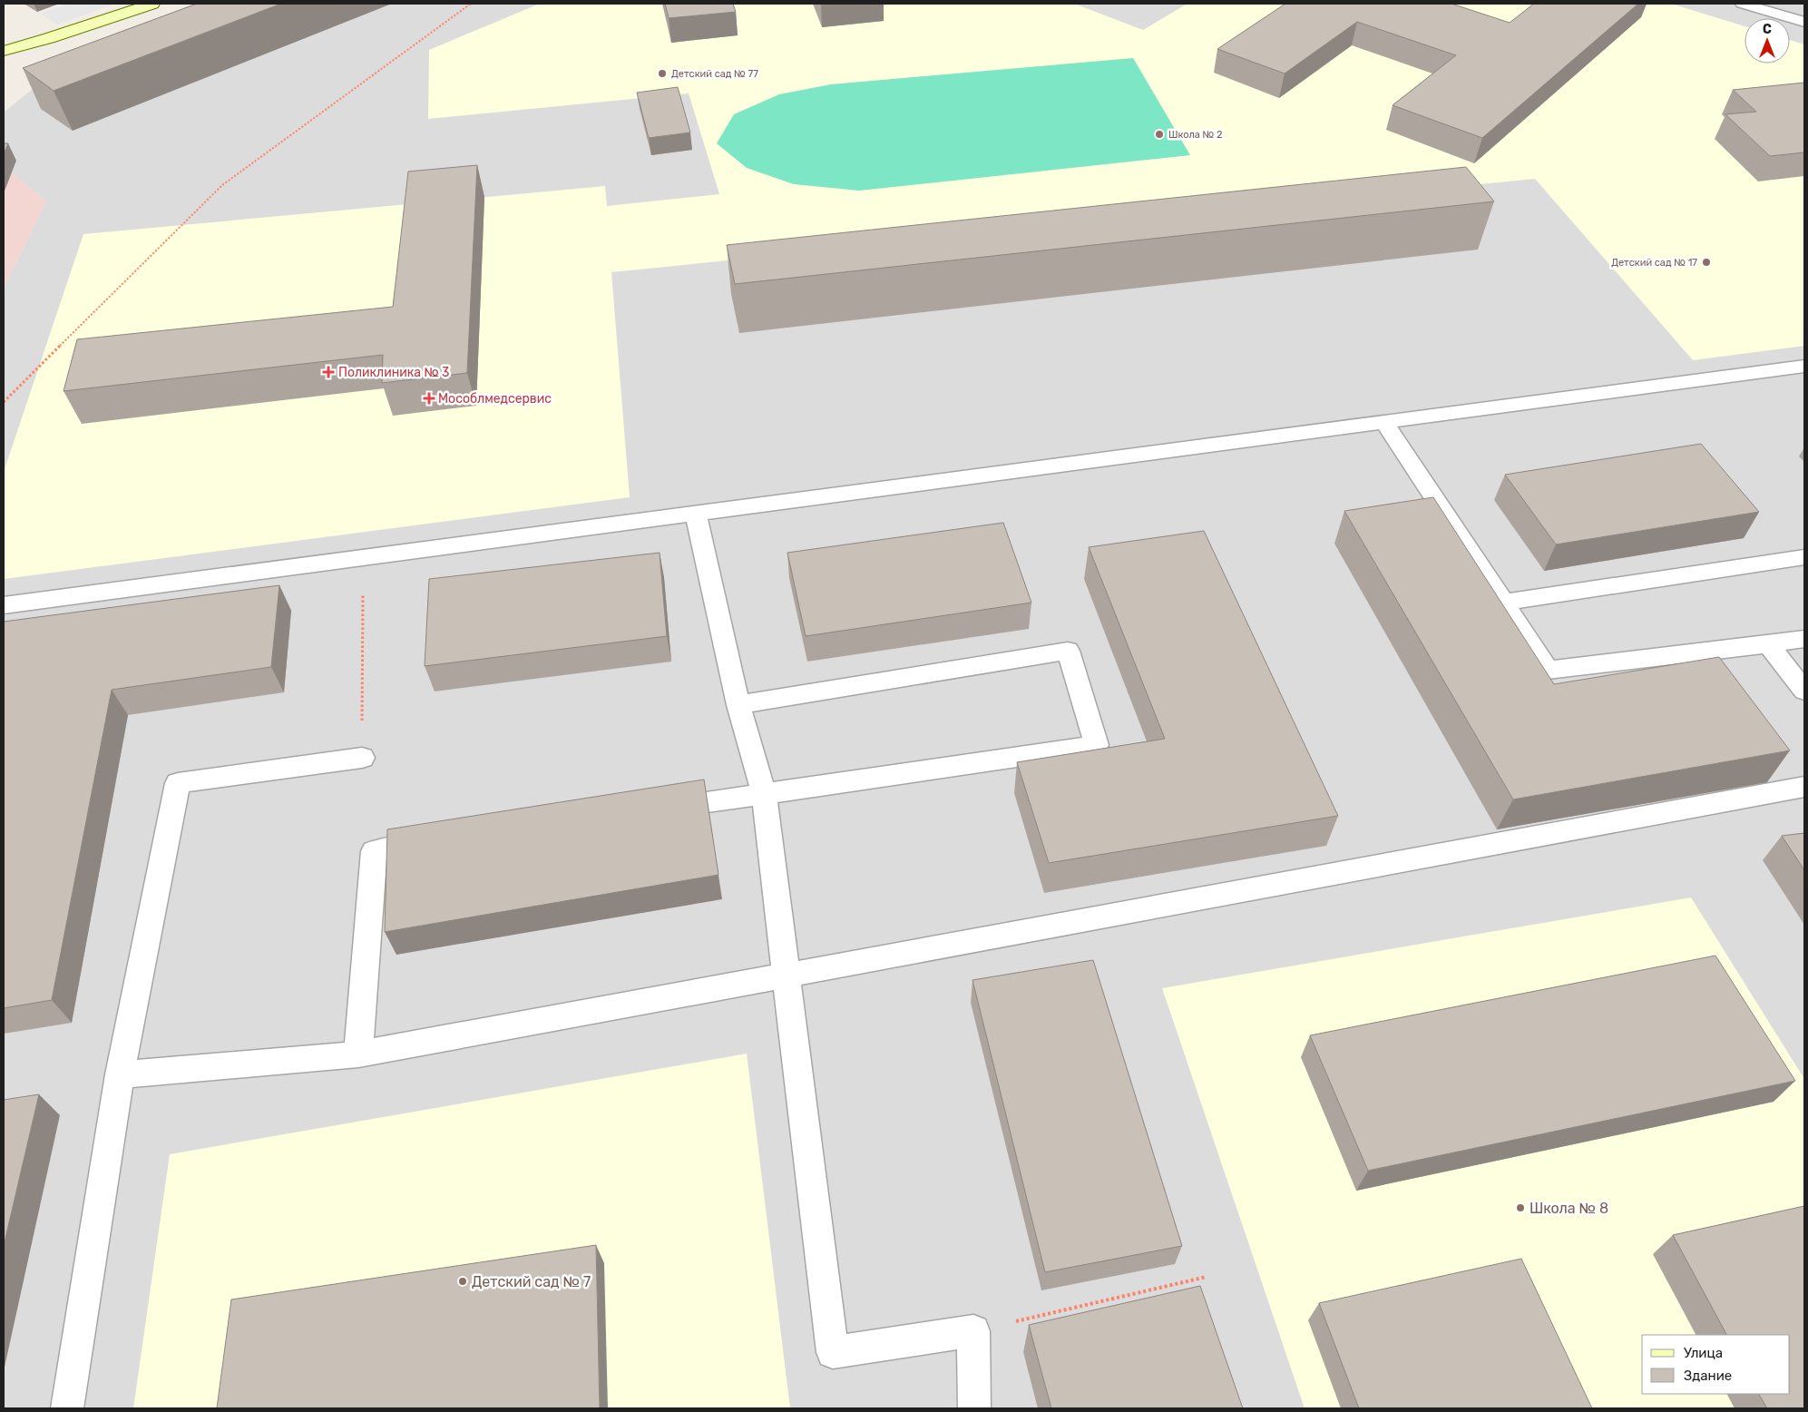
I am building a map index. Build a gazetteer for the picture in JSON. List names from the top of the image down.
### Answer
{
  "places": {
    "other": [
      "Детский сад № 77",
      "Школа № 2",
      "Детский сад № 17",
      "Школа № 8",
      "Детский сад № 7"
    ],
    "health": ["Поликлиника № 3", "Мособлмедсервис"]
  },
  "legend": ["Улица", "Здание"],
  "north": "top"
}
